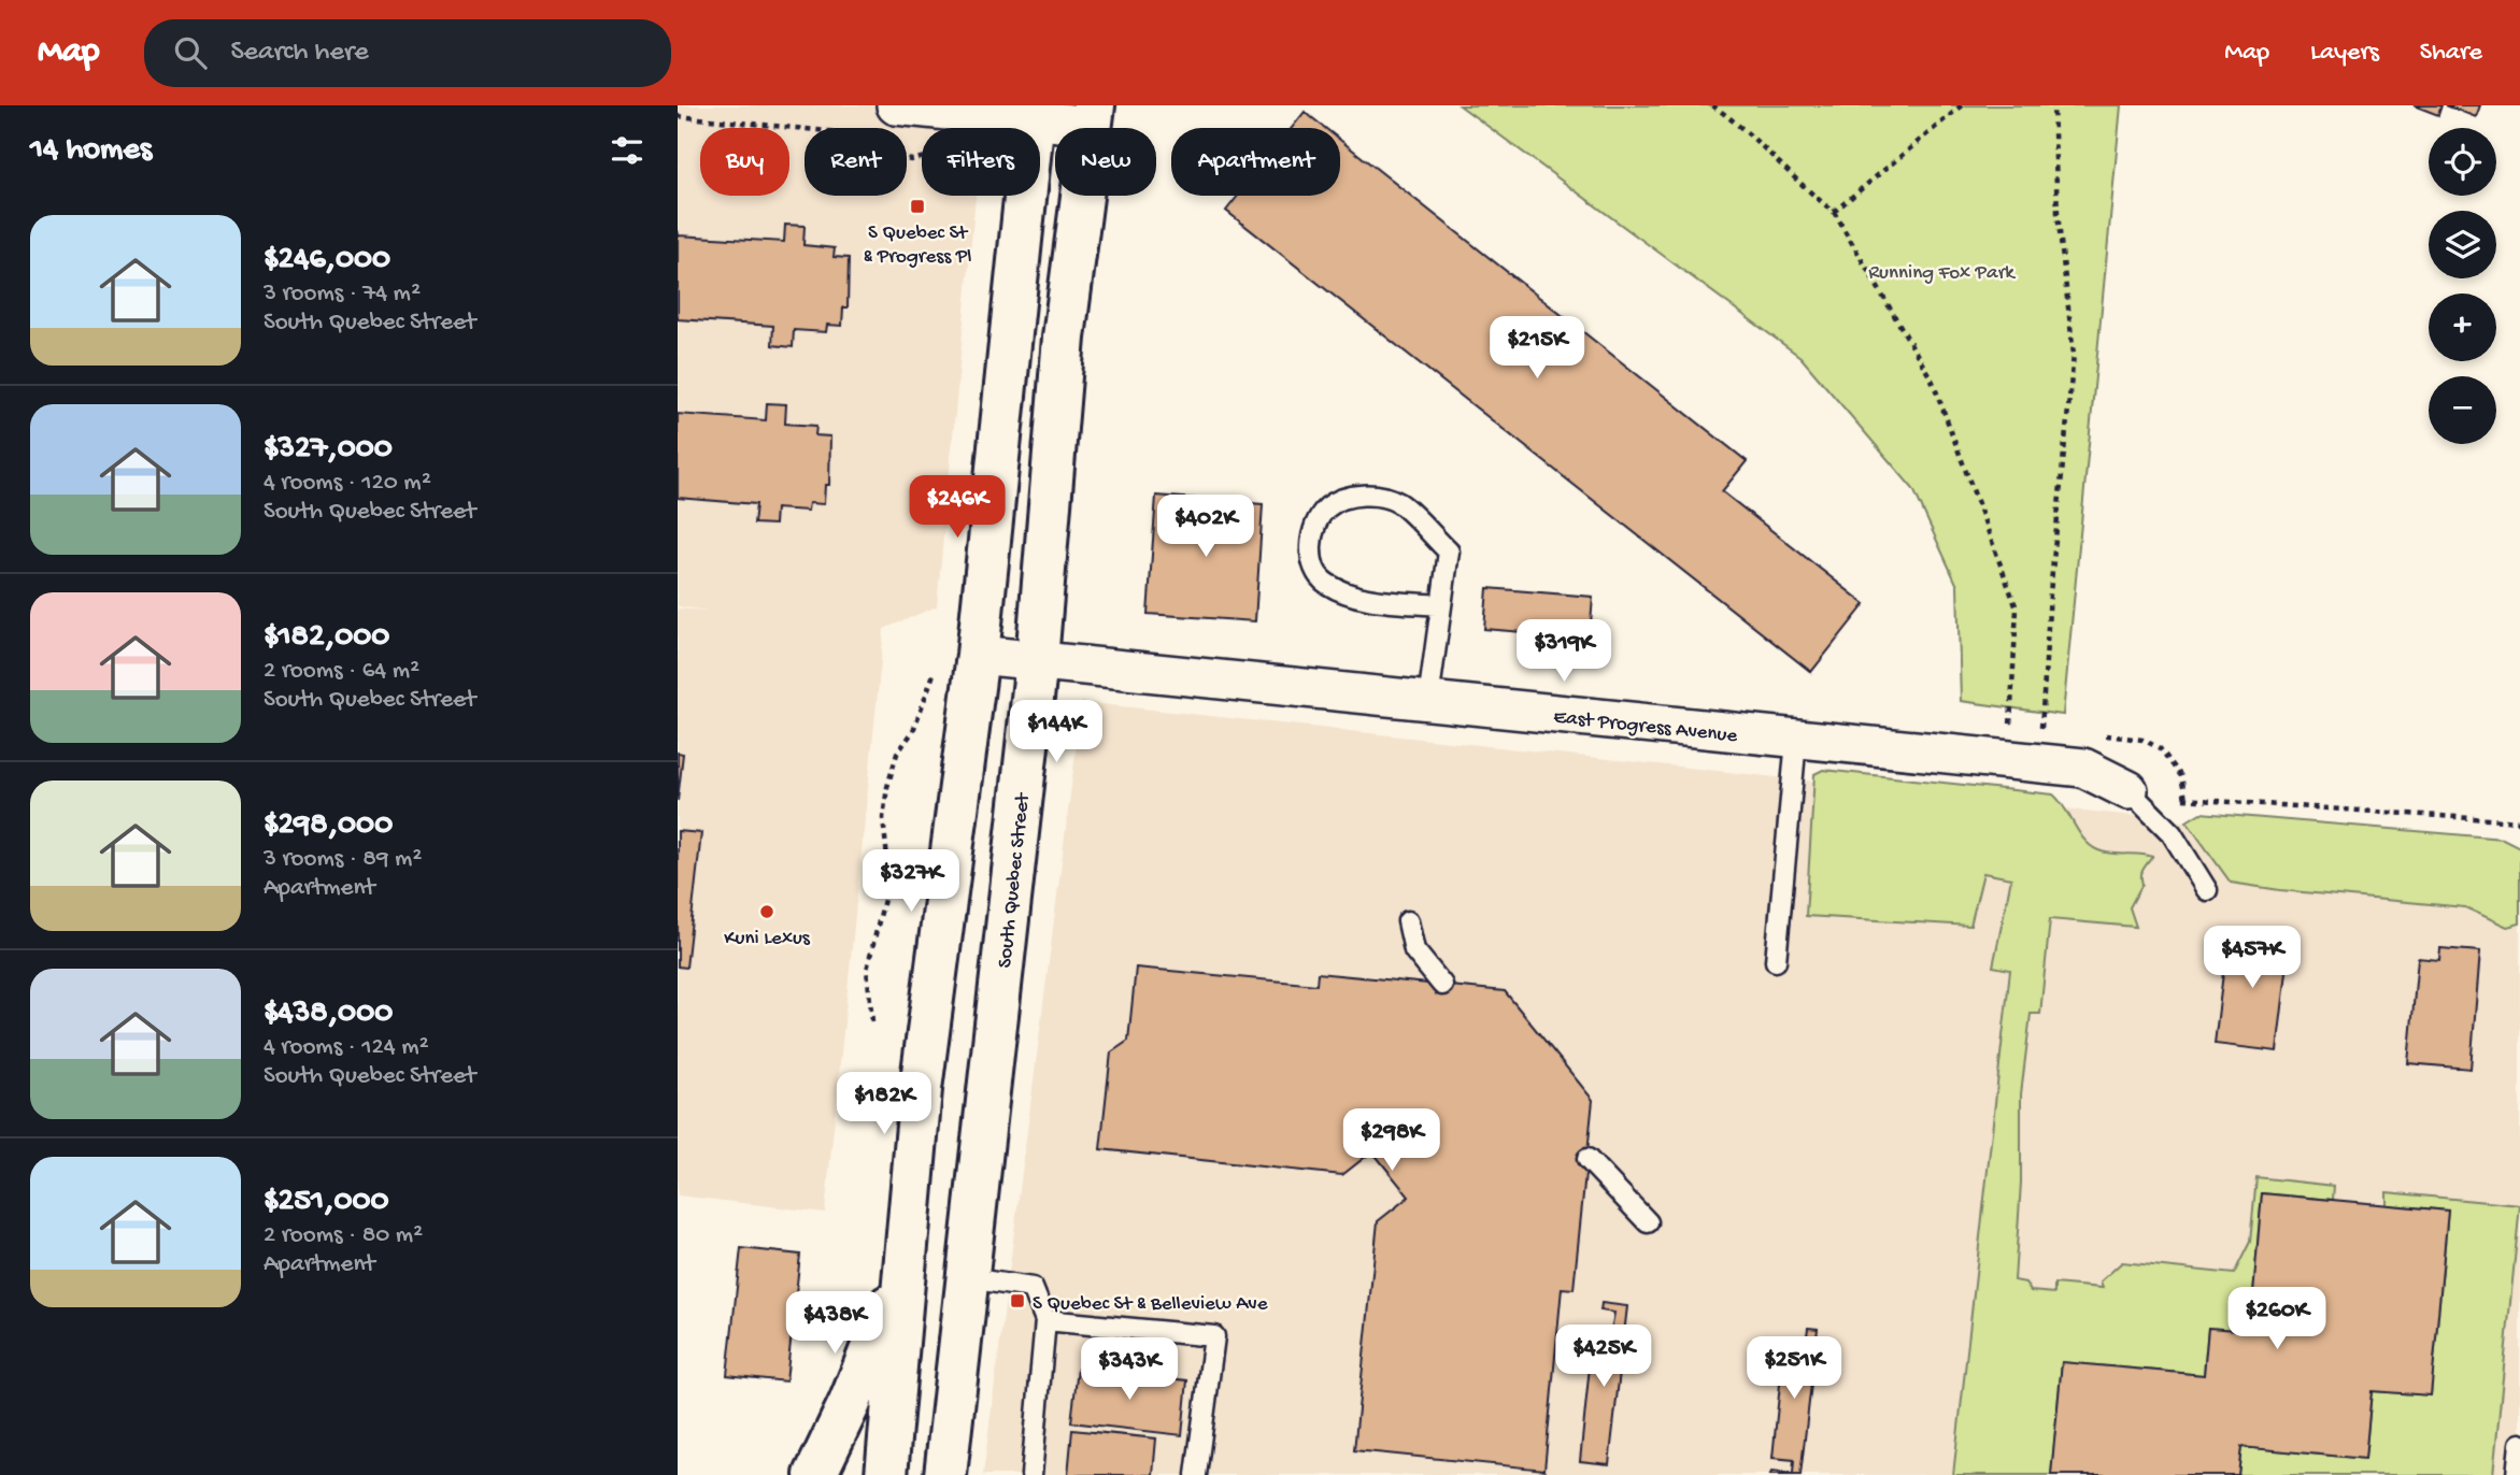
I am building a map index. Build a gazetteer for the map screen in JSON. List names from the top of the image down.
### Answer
{
  "streets": {
    "main road": ["South Quebec Street"],
    "street": ["East Progress Avenue"]
  },
  "crossings": [
    ["East Progress Avenue", "South Quebec Street"]
  ],
  "parks": ["Running Fox Park"],
  "places": {
    "transit": ["S Quebec St & Progress Pl", "S Quebec St & Belleview Ave"],
    "other": ["Kuni Lexus"]
  },
  "page": {
    "header": "Map",
    "search": "Search here",
    "nav": ["Map", "Layers", "Share"],
    "heading": "14 homes",
    "map_buttons": ["+", "−"],
    "chip": [
      "Buy",
      "Rent",
      "Filters",
      "New",
      "Apartment"
    ],
    "list": [
      {
        "name": "$246,000",
        "note": "3 rooms · 74 m² · South Quebec Street"
      },
      {
        "name": "$327,000",
        "note": "4 rooms · 120 m² · South Quebec Street"
      },
      {
        "name": "$182,000",
        "note": "2 rooms · 64 m² · South Quebec Street"
      },
      {
        "name": "$298,000",
        "note": "3 rooms · 89 m² · Apartment"
      },
      {
        "name": "$438,000",
        "note": "4 rooms · 124 m² · South Quebec Street"
      },
      {
        "name": "$251,000",
        "note": "2 rooms · 80 m² · Apartment"
      }
    ],
    "price": [
      "$215K",
      "$246K",
      "$402K",
      "$319K",
      "$144K",
      "$327K",
      "$457K",
      "$182K",
      "$298K",
      "$260K",
      "$438K",
      "$425K",
      "$251K",
      "$343K"
    ]
  }
}
